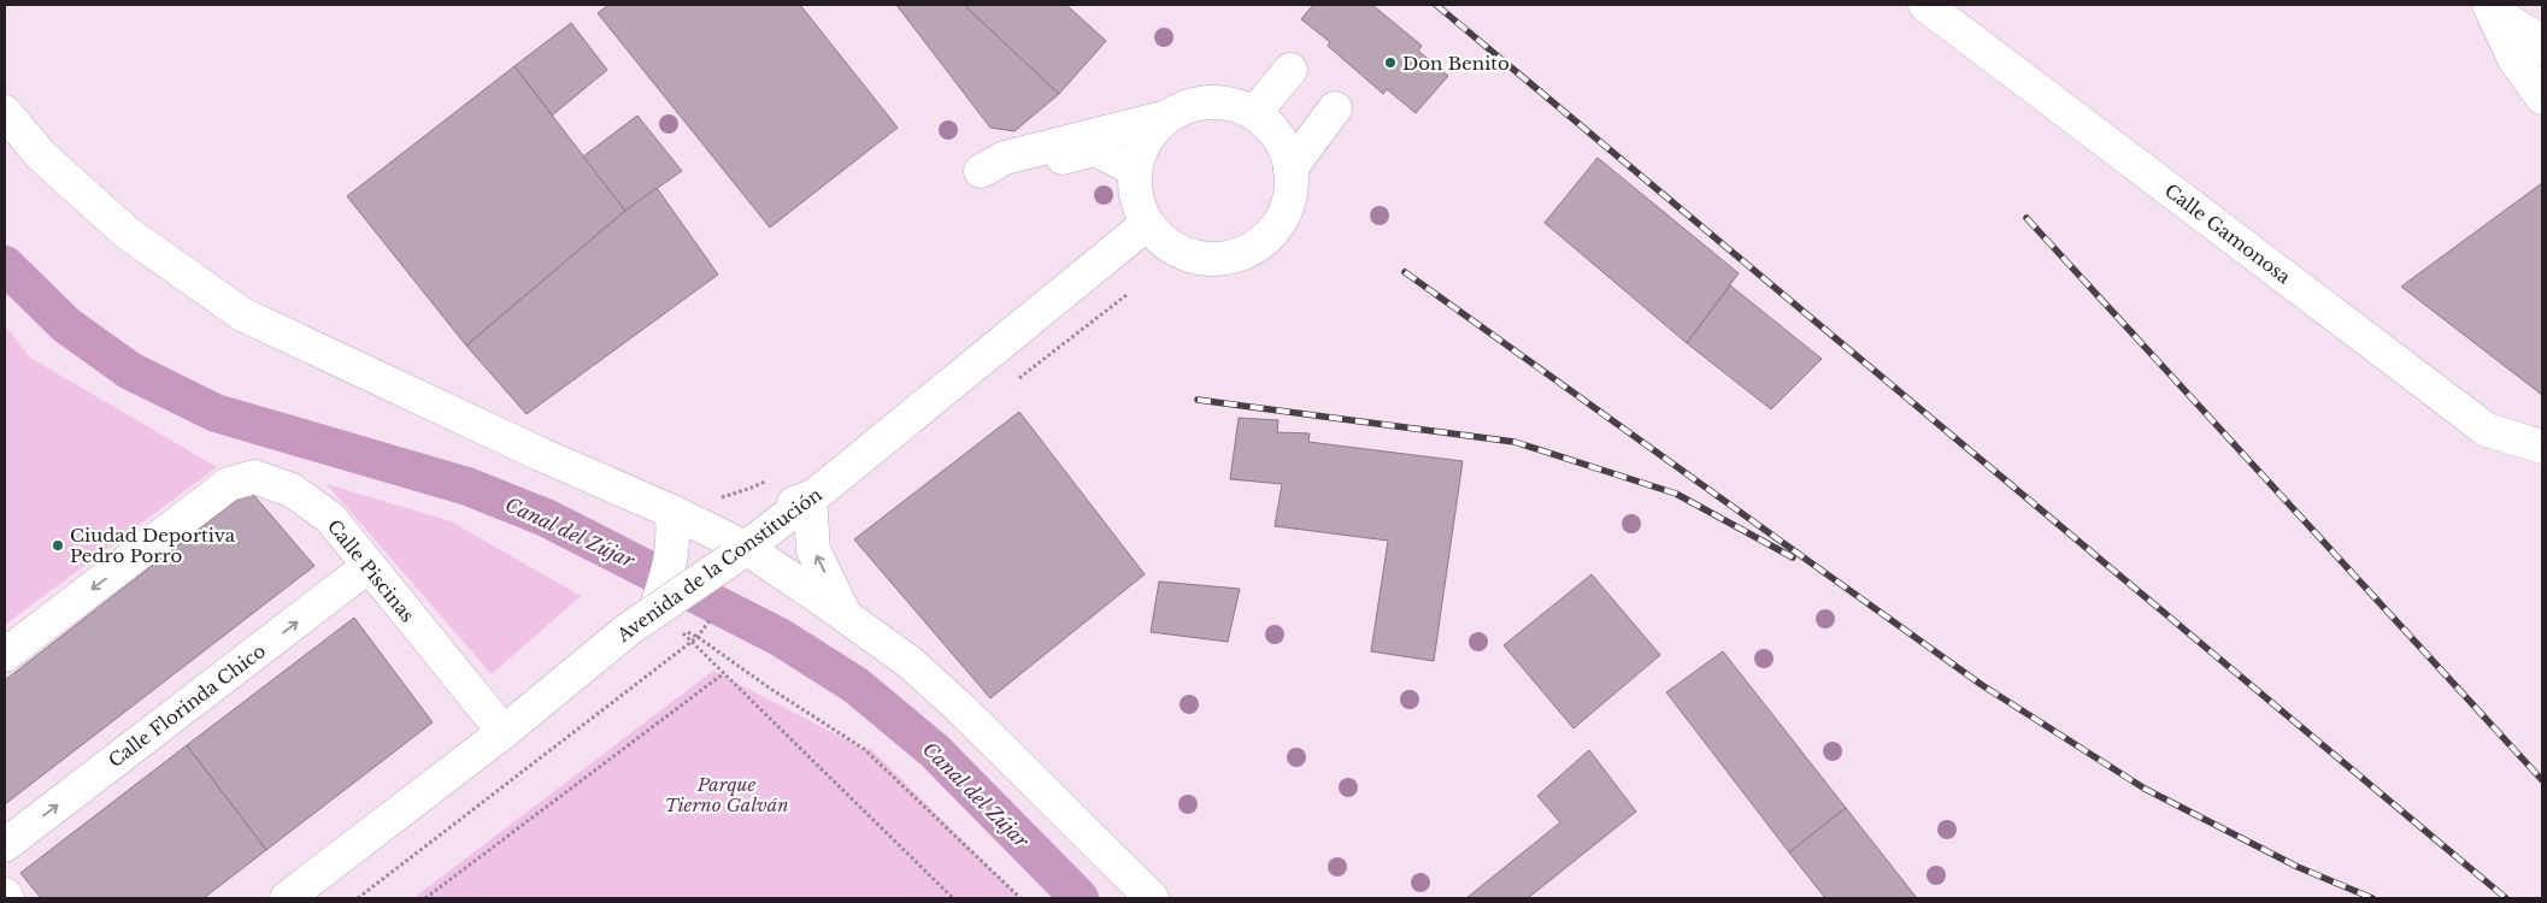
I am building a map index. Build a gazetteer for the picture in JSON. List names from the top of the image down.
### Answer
{
  "streets": {
    "street": [
      "Calle Gamonosa",
      "Avenida de la Constitución",
      "Calle Piscinas",
      "Calle Florinda Chico"
    ]
  },
  "crossings": [
    ["Avenida de la Constitución", "Calle Piscinas"],
    ["Calle Piscinas", "Calle Florinda Chico"]
  ],
  "one_way": ["Calle Piscinas", "Calle Florinda Chico"],
  "water": ["Canal del Zújar"],
  "parks": ["Parque Tierno Galván"],
  "places": ["Don Benito", "Ciudad Deportiva Pedro Porro"]
}
